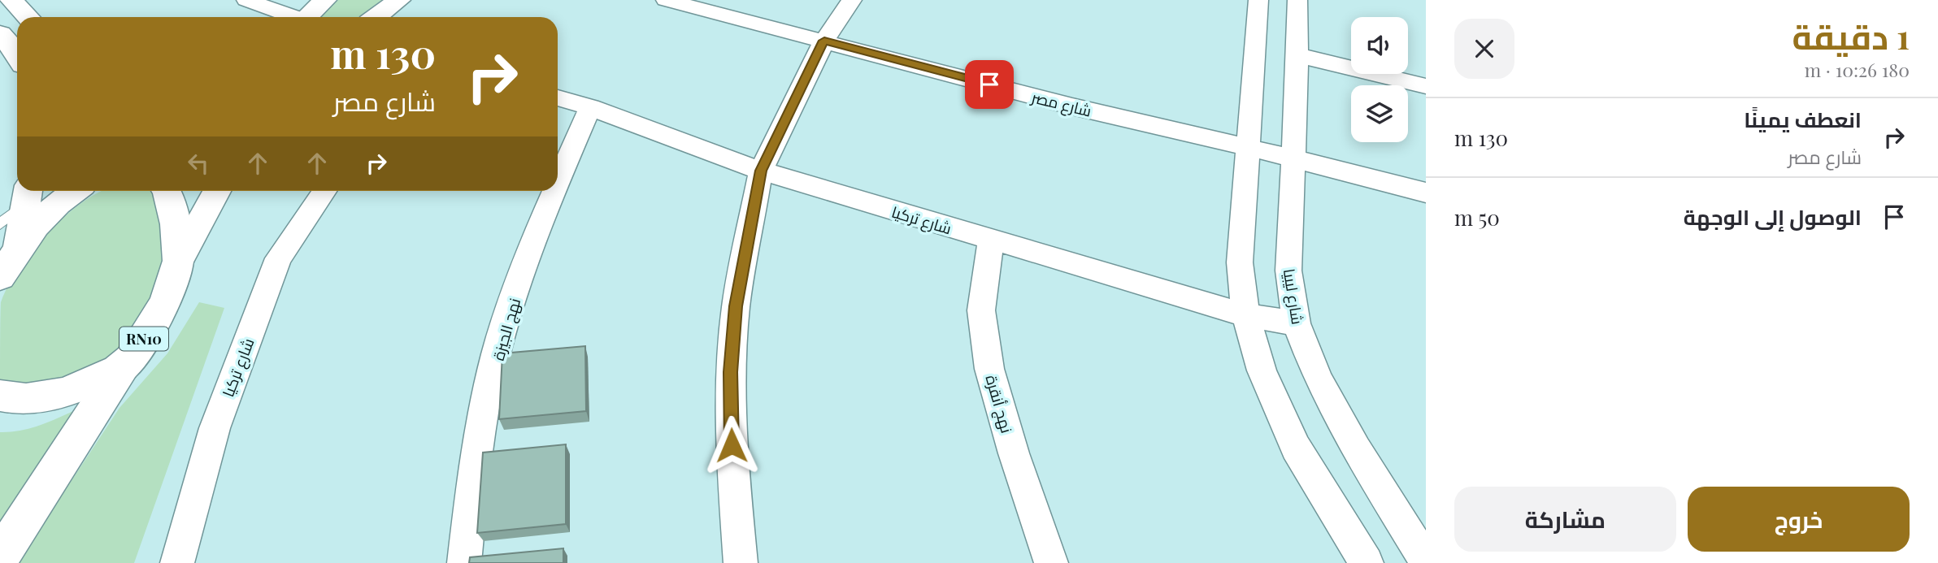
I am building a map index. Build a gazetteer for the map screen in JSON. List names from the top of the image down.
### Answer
{
  "streets": {
    "main road": ["RN10"],
    "street": [
      "شارع مصر",
      "شارع تركيا",
      "شارع ليبيا",
      "نهج الجيزة",
      "نهج أنقرة"
    ]
  },
  "crossings": [
    ["شارع مصر", "شارع ليبيا"],
    ["شارع تركيا", "شارع ليبيا"],
    ["شارع تركيا", "نهج الجيزة"],
    ["شارع تركيا", "نهج أنقرة"]
  ],
  "page": {
    "heading": ["1 دقيقة", "180 m · 10:26"],
    "turn": ["130 m", "شارع مصر"],
    "list": [
      {
        "name": "انعطف يمينًا",
        "note": "شارع مصر",
        "value": "130 m"
      },
      {
        "name": "الوصول إلى الوجهة",
        "value": "50 m"
      }
    ],
    "buttons": ["خروج", "مشاركة"]
  }
}
